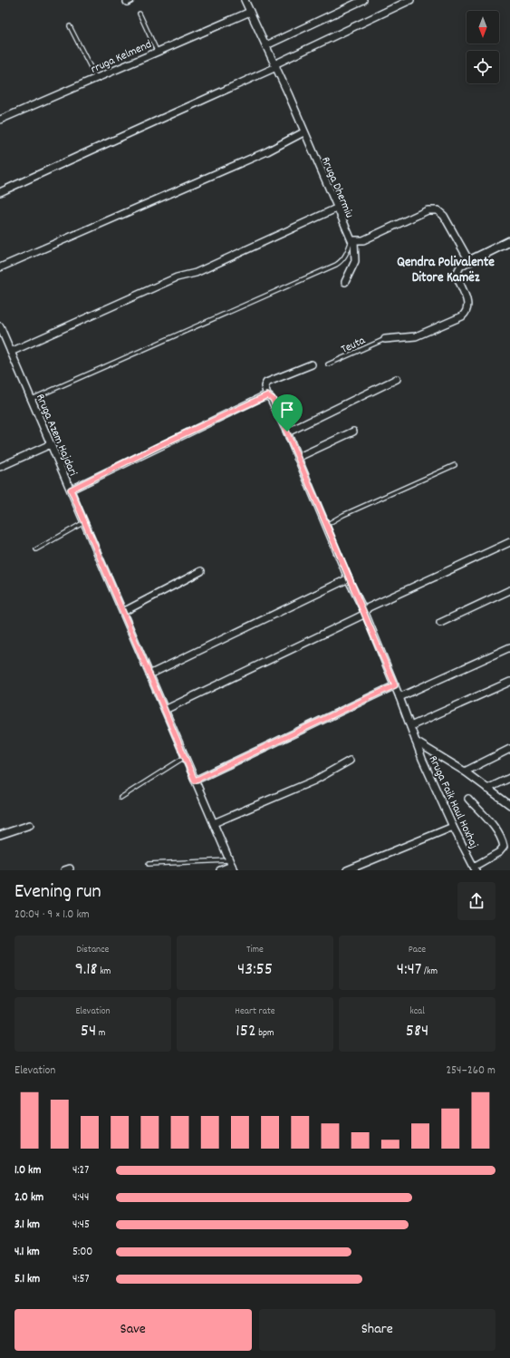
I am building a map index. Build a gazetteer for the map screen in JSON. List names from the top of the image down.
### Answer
{
  "streets": {
    "street": [
      "rruga Kelmend",
      "Rruga Dhermiu",
      "Rruga Azem Hajdari",
      "Rruga Faik Haul Hoxhaj"
    ],
    "lane": ["Teuta"]
  },
  "crossings": [
    ["rruga Kelmend", "Rruga Dhermiu"]
  ],
  "districts": ["Qendra Polivalente Ditore Kamëz"],
  "north": "bottom",
  "page": {
    "heading": ["Evening run", "20:04 · 9 × 1.0 km"],
    "stats": [
      ["Distance", "9.18 km"],
      ["Time", "43:55"],
      ["Pace", "4:47 /km"],
      ["Elevation", "54 m"],
      ["Heart rate", "152 bpm"],
      ["kcal", "584"]
    ],
    "chart": ["Elevation", "254–260 m"],
    "list": [
      {
        "name": "1.0 km",
        "note": "4:27"
      },
      {
        "name": "2.0 km",
        "note": "4:44"
      },
      {
        "name": "3.1 km",
        "note": "4:45"
      },
      {
        "name": "4.1 km",
        "note": "5:00"
      },
      {
        "name": "5.1 km",
        "note": "4:57"
      }
    ],
    "buttons": ["Save", "Share"]
  }
}
